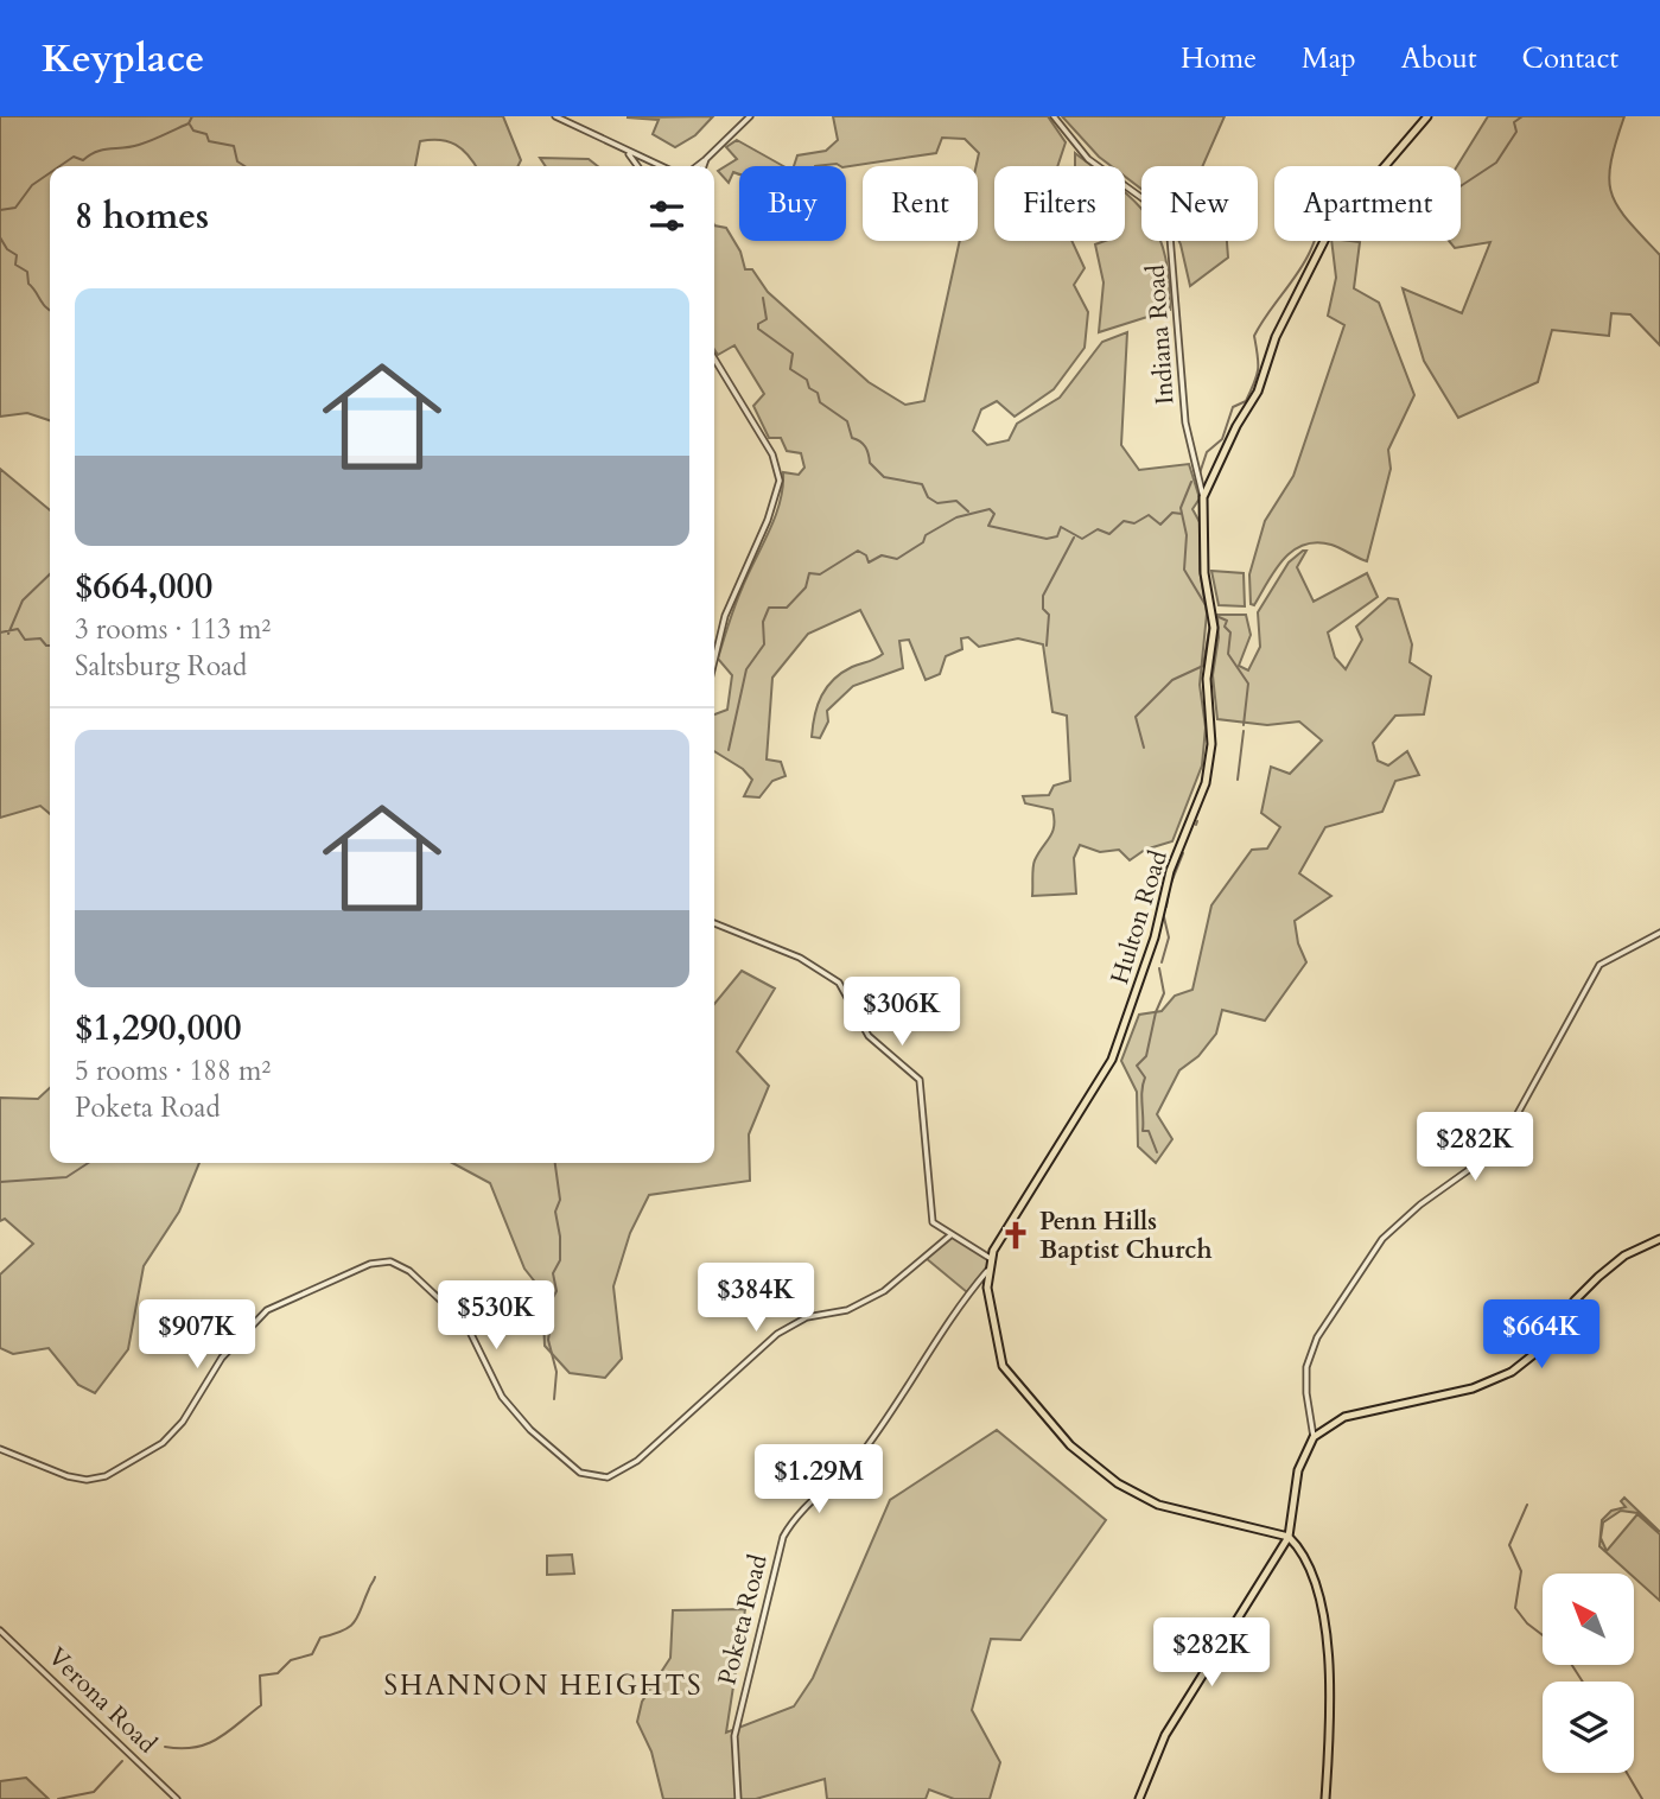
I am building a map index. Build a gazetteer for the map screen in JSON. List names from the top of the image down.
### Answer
{
  "streets": {
    "main road": ["Hulton Road"],
    "street": ["Indiana Road", "Poketa Road", "Verona Road"]
  },
  "crossings": [
    ["Indiana Road", "Hulton Road"],
    ["Hulton Road", "Poketa Road"]
  ],
  "districts": ["SHANNON HEIGHTS"],
  "places": {
    "church": ["Penn Hills Baptist Church"]
  },
  "north": "top left",
  "page": {
    "header": "Keyplace",
    "nav": [
      "Home",
      "Map",
      "About",
      "Contact"
    ],
    "chip": [
      "Buy",
      "Rent",
      "Filters",
      "New",
      "Apartment"
    ],
    "heading": "8 homes",
    "list": [
      {
        "name": "$664,000",
        "note": "3 rooms · 113 m² · Saltsburg Road"
      },
      {
        "name": "$1,290,000",
        "note": "5 rooms · 188 m² · Poketa Road"
      }
    ],
    "price": [
      "$306K",
      "$282K",
      "$384K",
      "$530K",
      "$907K",
      "$664K",
      "$1.29M",
      "$282K"
    ]
  }
}
